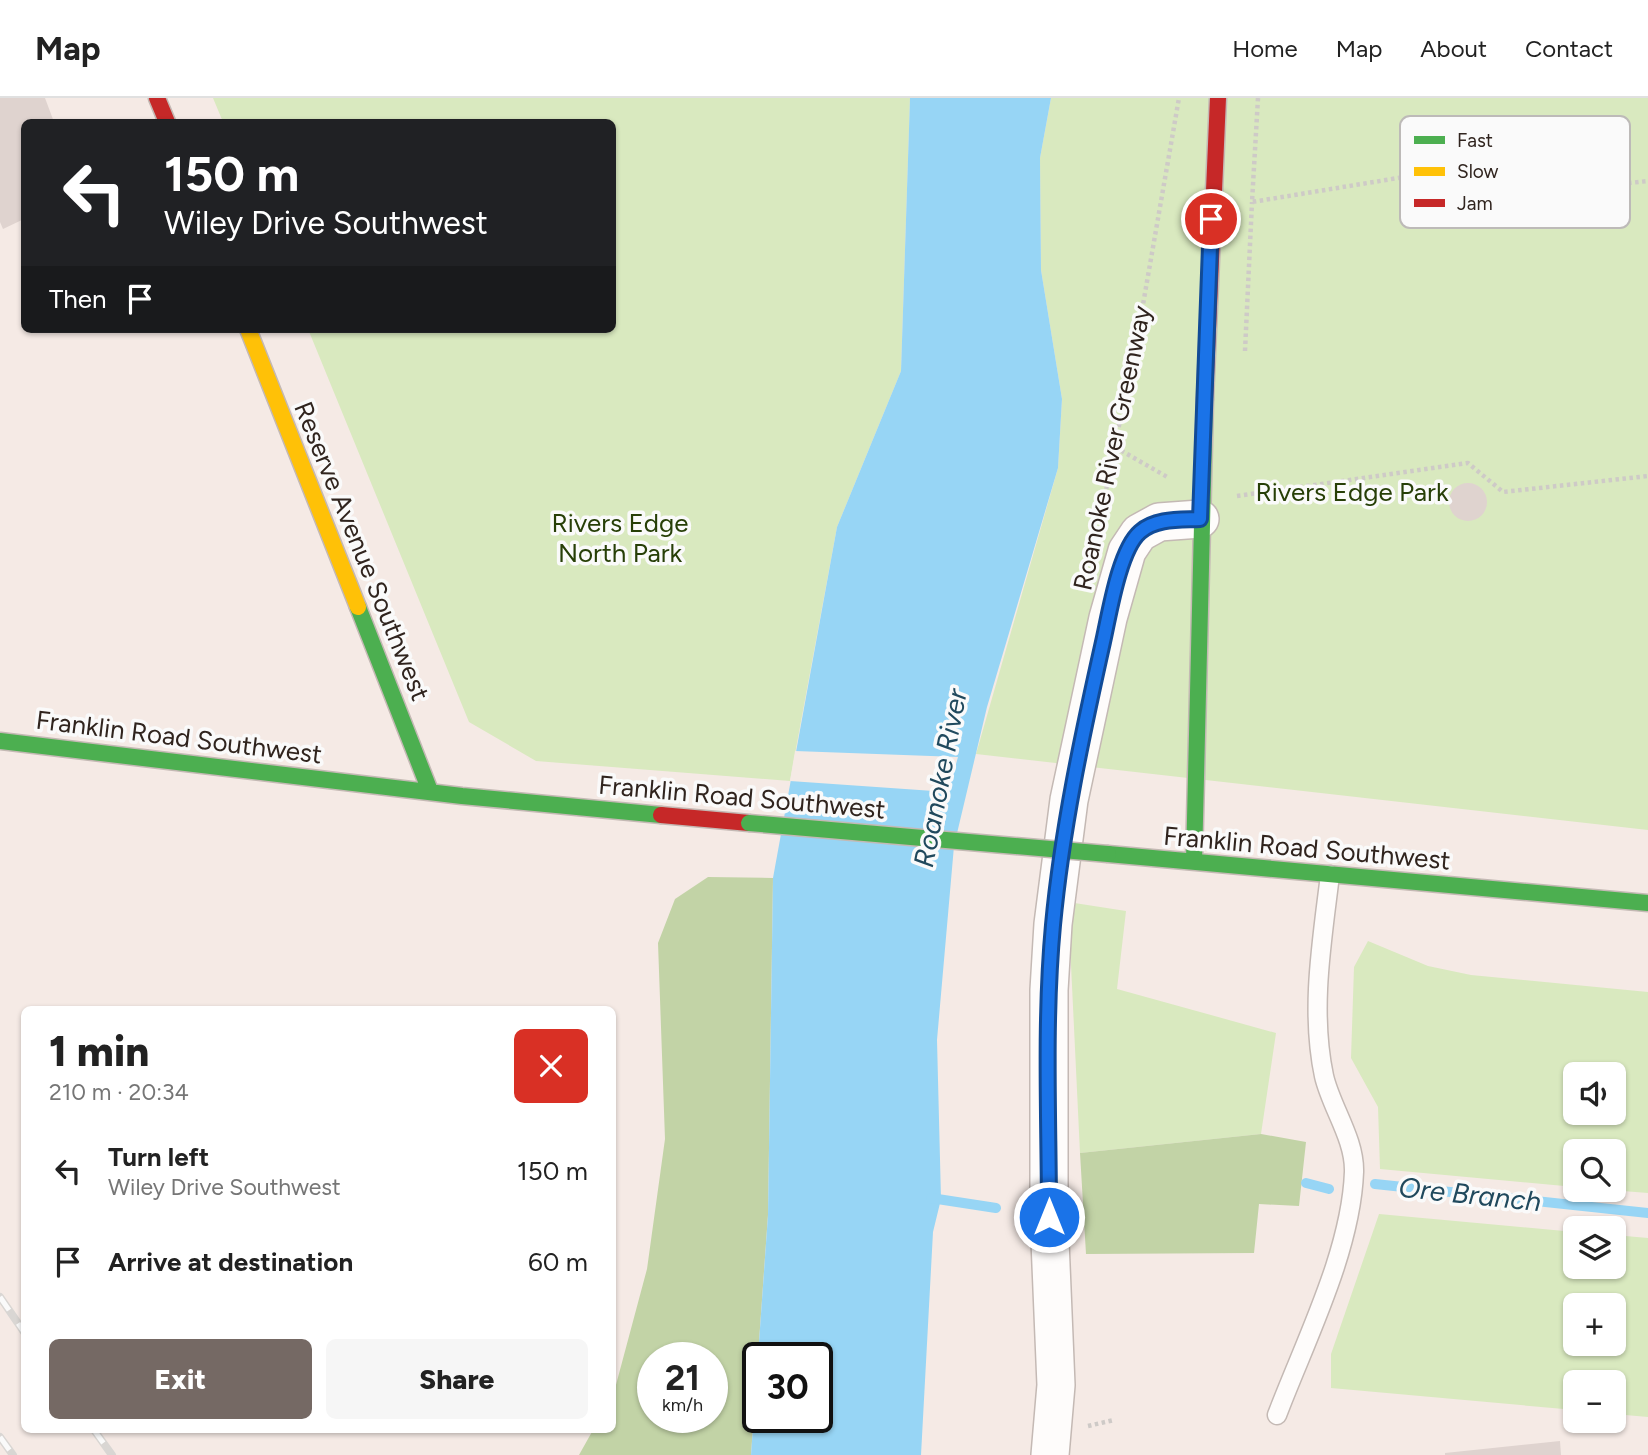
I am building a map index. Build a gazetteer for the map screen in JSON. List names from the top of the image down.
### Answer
{
  "streets": {
    "main road": ["Reserve Avenue Southwest", "Franklin Road Southwest"],
    "path": ["Roanoke River Greenway"]
  },
  "crossings": [
    ["Reserve Avenue Southwest", "Franklin Road Southwest"]
  ],
  "water": ["Roanoke River", "Ore Branch"],
  "parks": ["Rivers Edge Park", "Rivers Edge North Park"],
  "legend": ["Fast", "Slow", "Jam"],
  "page": {
    "header": "Map",
    "nav": [
      "Home",
      "Map",
      "About",
      "Contact"
    ],
    "turn": ["150 m", "Wiley Drive Southwest"],
    "then": "Then",
    "heading": ["1 min", "210 m · 20:34"],
    "map_buttons": ["+", "−"],
    "list": [
      {
        "name": "Turn left",
        "note": "Wiley Drive Southwest",
        "value": "150 m"
      },
      {
        "name": "Arrive at destination",
        "value": "60 m"
      }
    ],
    "buttons": ["Exit", "Share"],
    "speed": "21 km/h",
    "limit": "30"
  }
}
